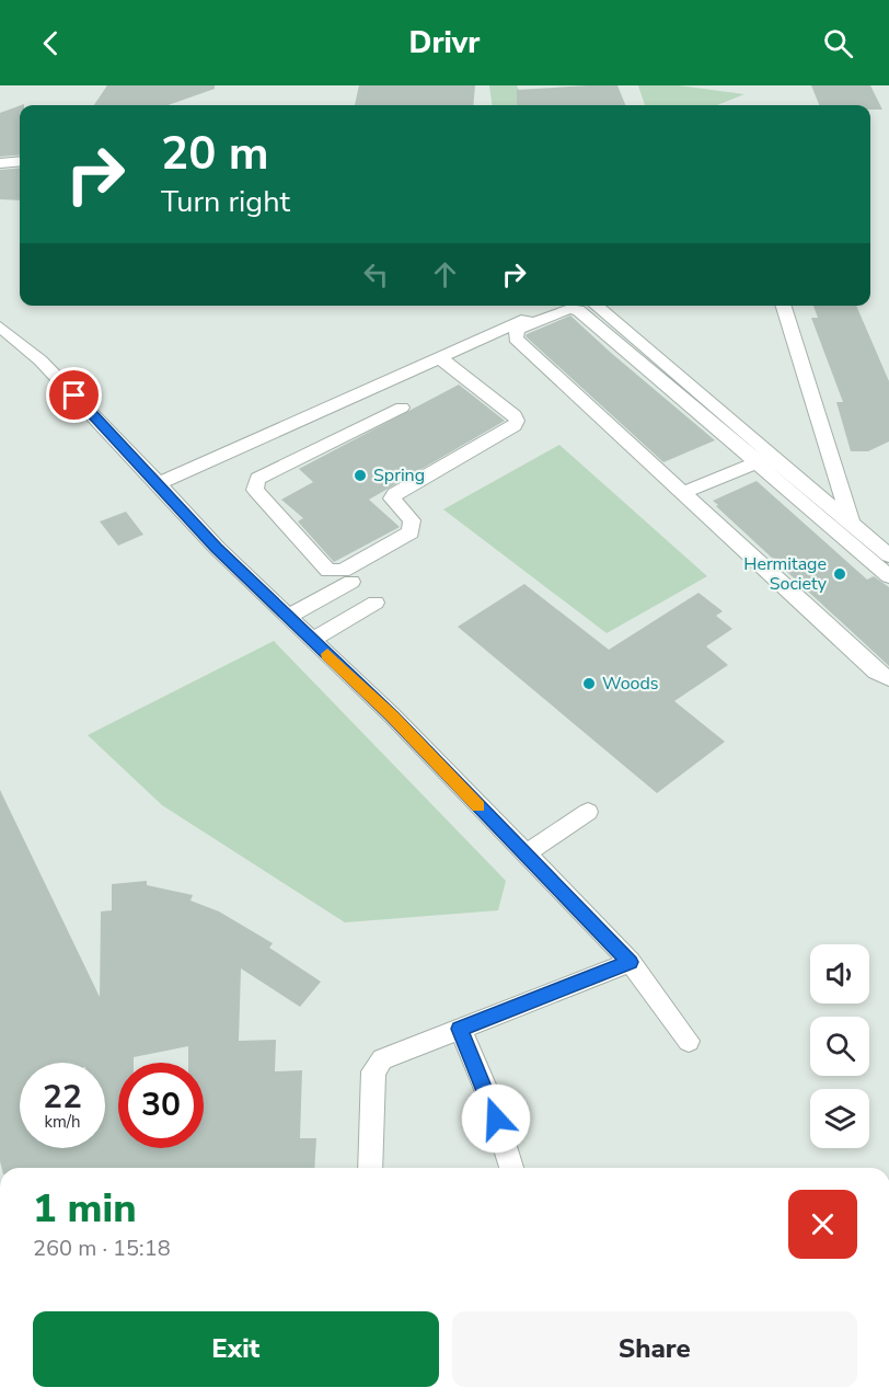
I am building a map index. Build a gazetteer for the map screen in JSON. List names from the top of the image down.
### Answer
{
  "places": ["Spring", "Hermitage Society", "Woods"],
  "page": {
    "header": "Drivr",
    "turn": ["20 m", "Turn right"],
    "speed": "22 km/h",
    "limit": "30",
    "heading": ["1 min", "260 m · 15:18"],
    "buttons": ["Exit", "Share"]
  }
}
